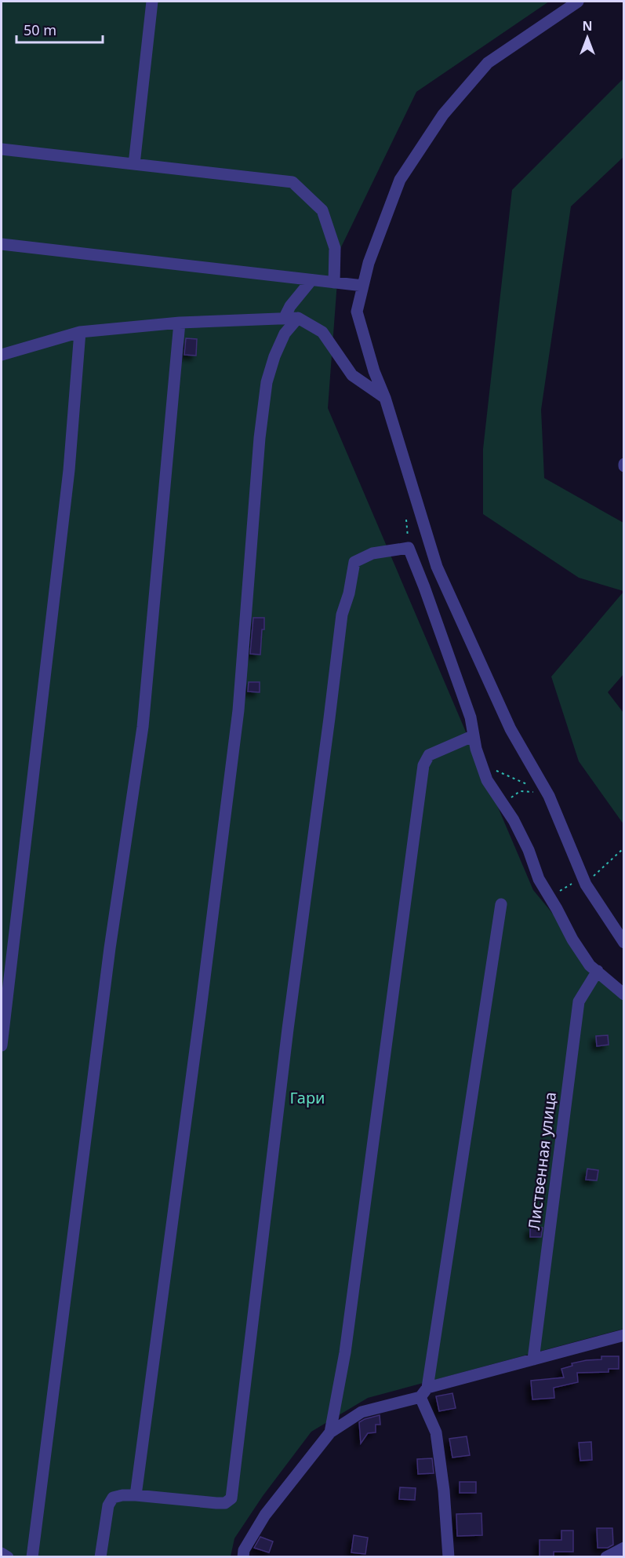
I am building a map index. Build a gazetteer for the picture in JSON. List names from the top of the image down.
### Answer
{
  "streets": {
    "street": ["Лиственная улица"]
  },
  "parks": ["Гари"],
  "scale_bar": "50 m",
  "north": "top"
}
